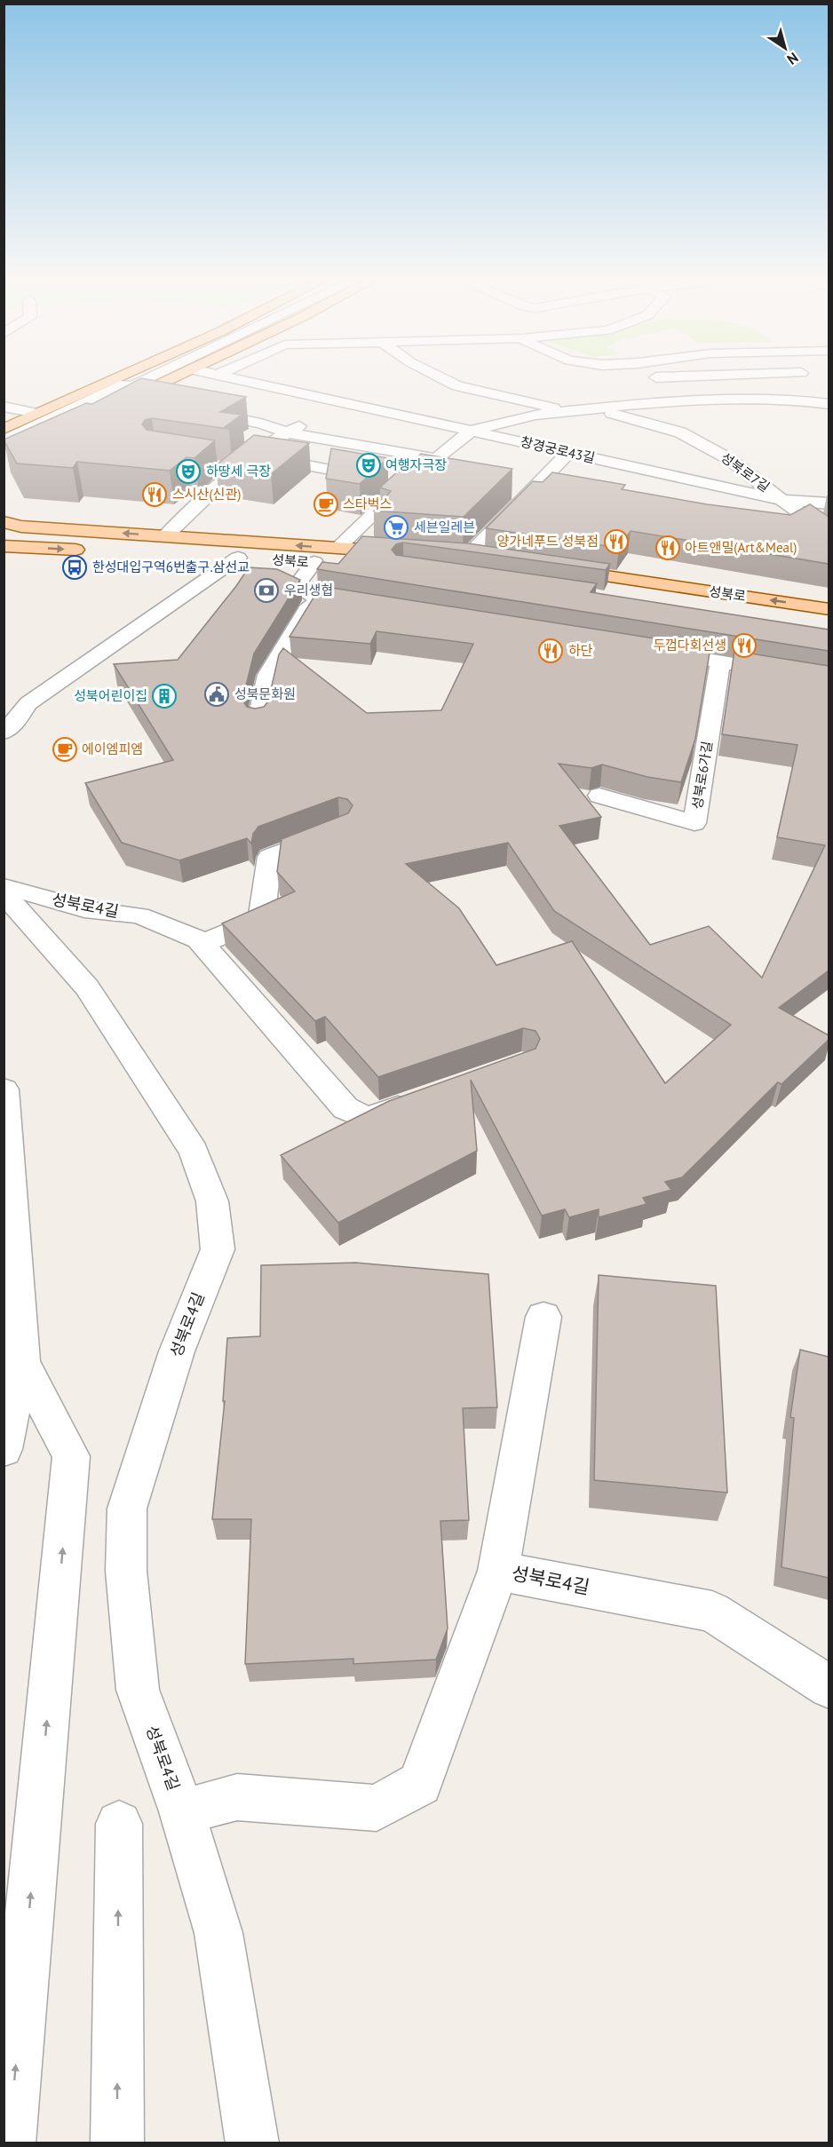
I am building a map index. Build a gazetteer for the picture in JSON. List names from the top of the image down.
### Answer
{
  "streets": {
    "main road": ["성북로"],
    "street": [
      "창경궁로43길",
      "성북로7길",
      "성북로6가길",
      "성북로4길"
    ]
  },
  "crossings": [
    ["창경궁로43길", "성북로7길"]
  ],
  "places": {
    "theatre": ["여행자극장", "하땅세 극장"],
    "restaurant": [
      "스시산(신관)",
      "양가네푸드 성북점",
      "아트앤밀(Art&Meal)",
      "두껍다회선생",
      "하단"
    ],
    "cafe": ["스타벅스", "에이엠피엠"],
    "supermarket": ["세븐일레븐"],
    "bus stop": ["한성대입구역6번출구.삼선교"],
    "bank": ["우리생협"],
    "public building": ["성북문화원"],
    "building": ["성북어린이집"]
  },
  "north": "bottom right"
}
